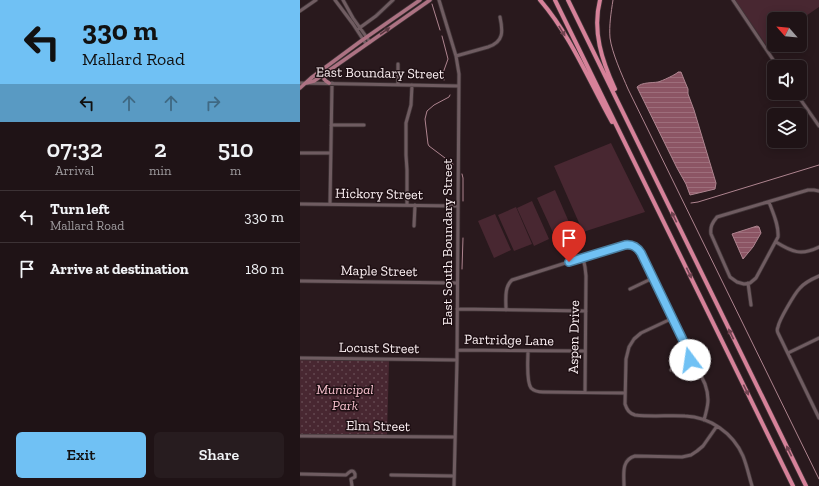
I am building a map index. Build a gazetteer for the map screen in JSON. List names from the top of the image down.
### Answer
{
  "streets": {
    "street": [
      "East Boundary Street",
      "Hickory Street",
      "East South Boundary Street",
      "Maple Street",
      "Aspen Drive",
      "Partridge Lane",
      "Locust Street",
      "Elm Street"
    ]
  },
  "crossings": [
    ["East Boundary Street", "East South Boundary Street"],
    ["Hickory Street", "East South Boundary Street"],
    ["East South Boundary Street", "Maple Street"],
    ["East South Boundary Street", "Partridge Lane"],
    ["East South Boundary Street", "Locust Street"],
    ["East South Boundary Street", "Elm Street"],
    ["Aspen Drive", "Partridge Lane"]
  ],
  "parks": ["Municipal Park"],
  "north": "top left",
  "page": {
    "turn": ["330 m", "Mallard Road"],
    "eta": [
      "07:32",
      "Arrival",
      "2",
      "min",
      "510",
      "m"
    ],
    "list": [
      {
        "name": "Turn left",
        "note": "Mallard Road",
        "value": "330 m"
      },
      {
        "name": "Arrive at destination",
        "value": "180 m"
      }
    ],
    "buttons": ["Exit", "Share"]
  }
}
